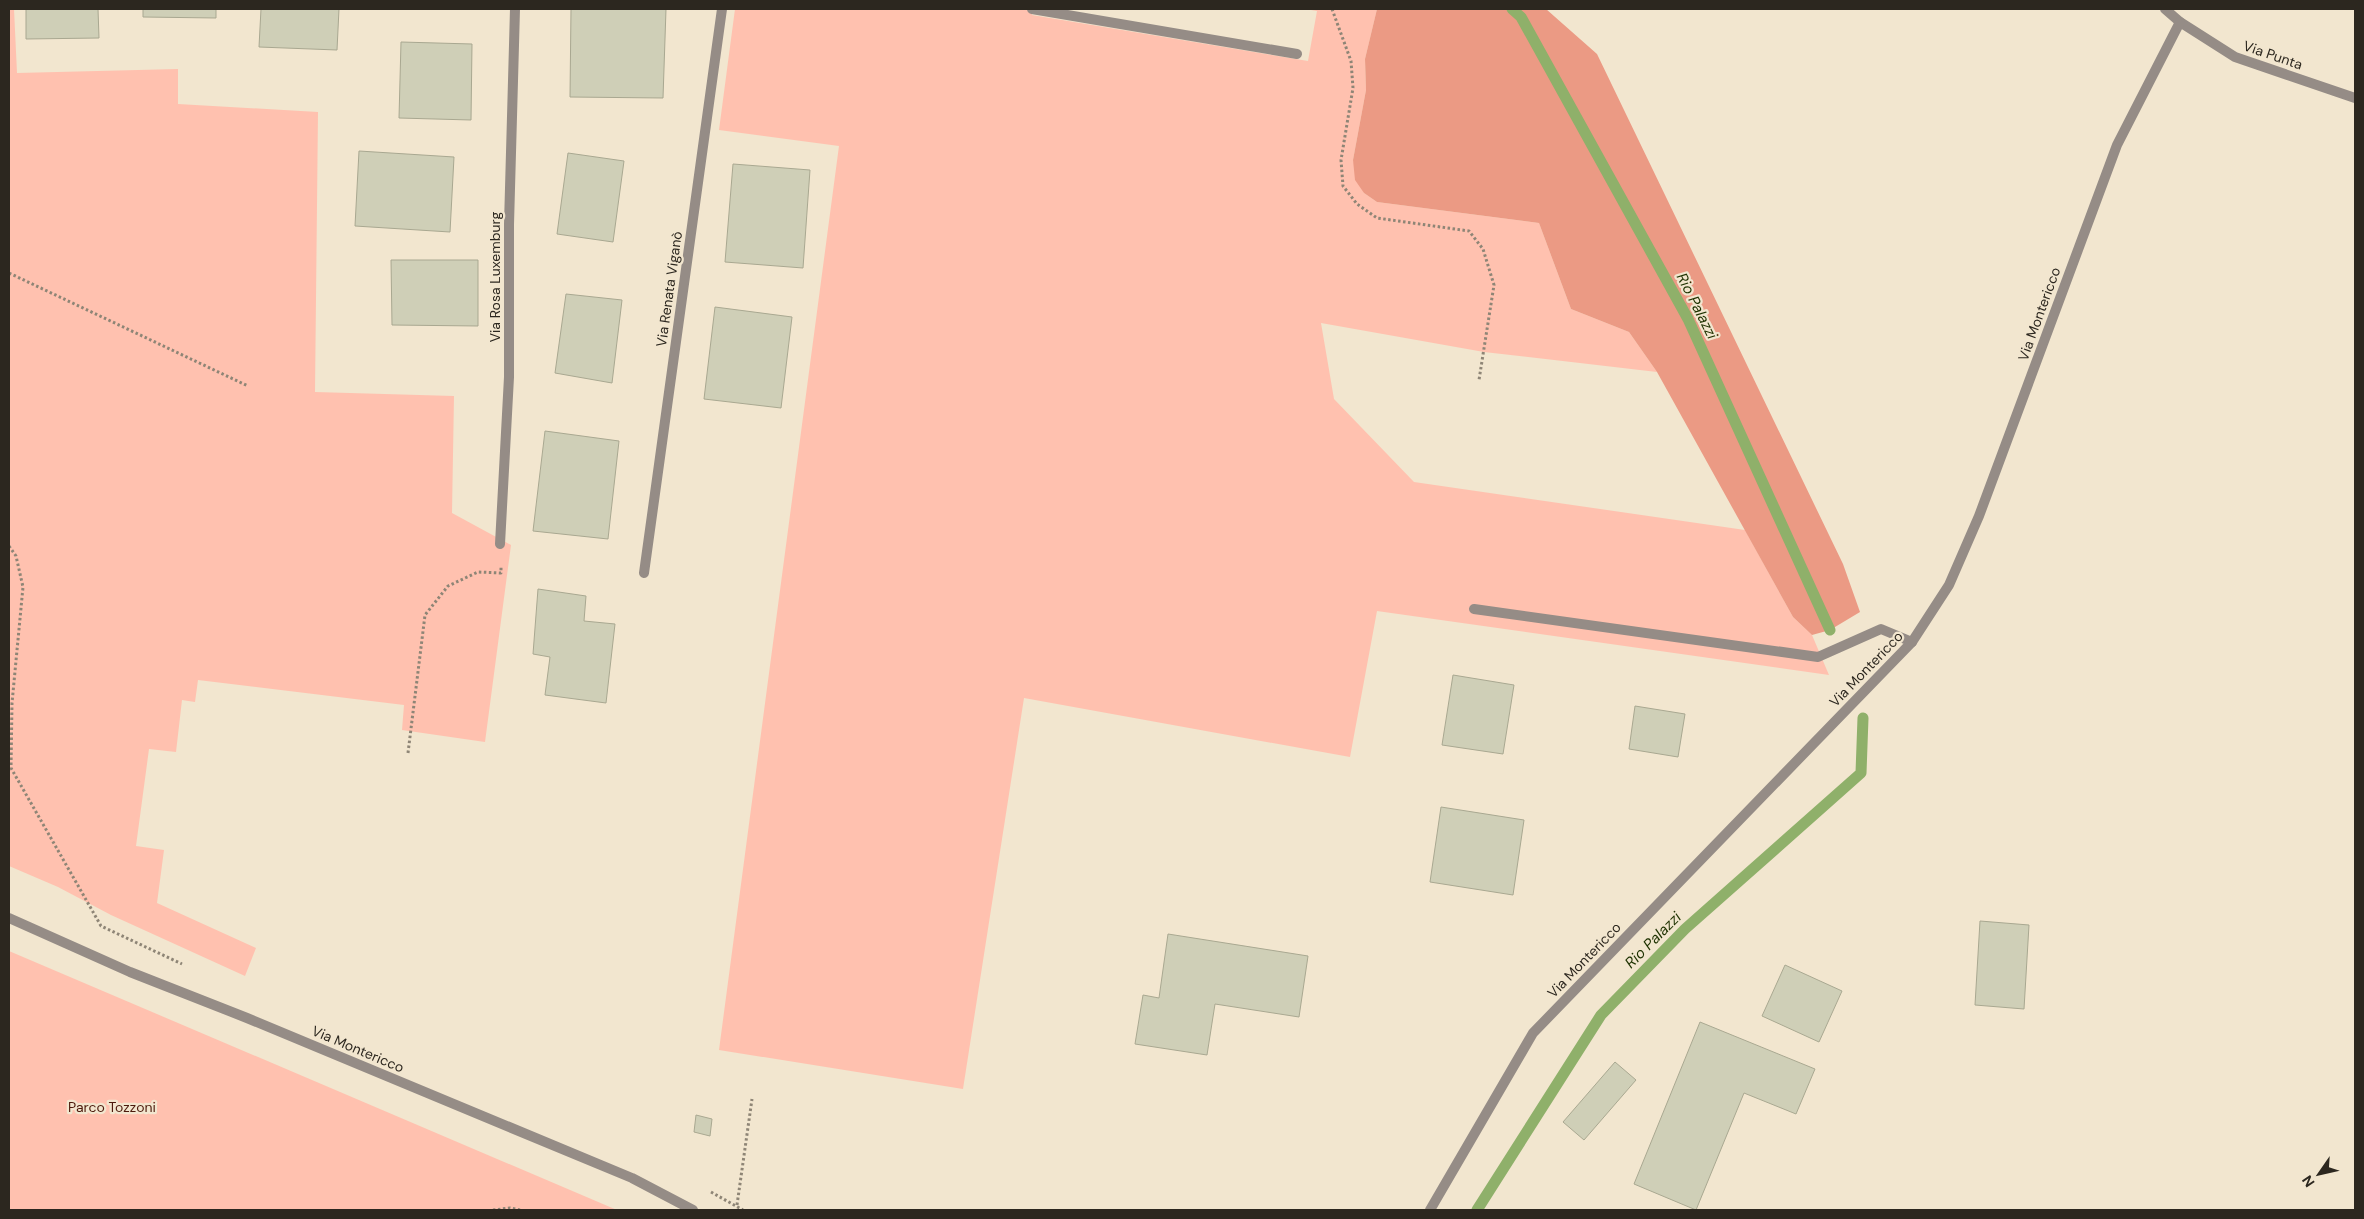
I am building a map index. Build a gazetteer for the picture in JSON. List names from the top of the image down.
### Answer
{
  "streets": {
    "street": [
      "Via Punta",
      "Via Rosa Luxemburg",
      "Via Renata Viganò",
      "Via Montericco"
    ]
  },
  "crossings": [
    ["Via Punta", "Via Montericco"]
  ],
  "water": ["Rio Palazzi"],
  "parks": ["Parco Tozzoni"],
  "north": "bottom left"
}
